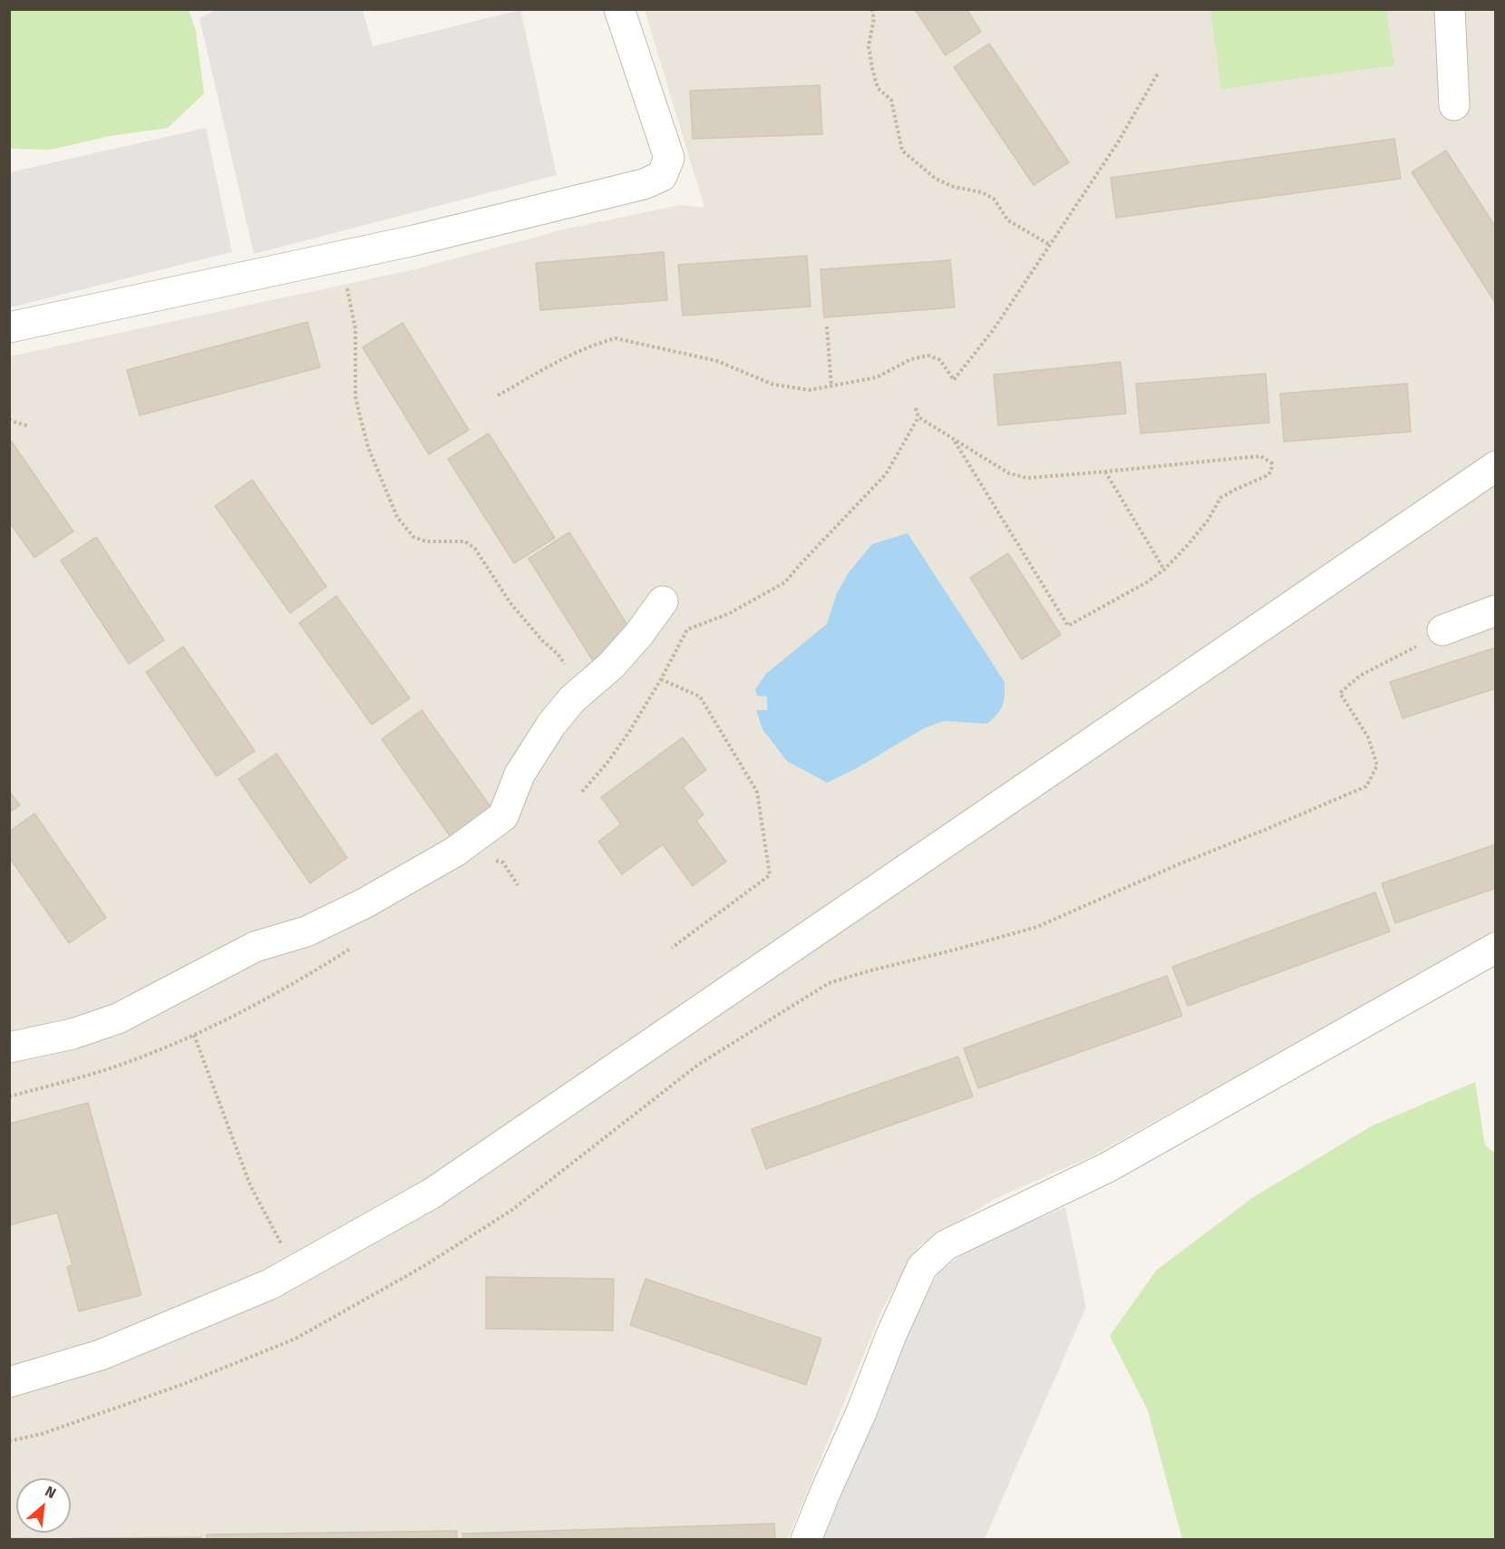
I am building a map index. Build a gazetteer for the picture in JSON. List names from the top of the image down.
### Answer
{
  "north": "top right"
}
